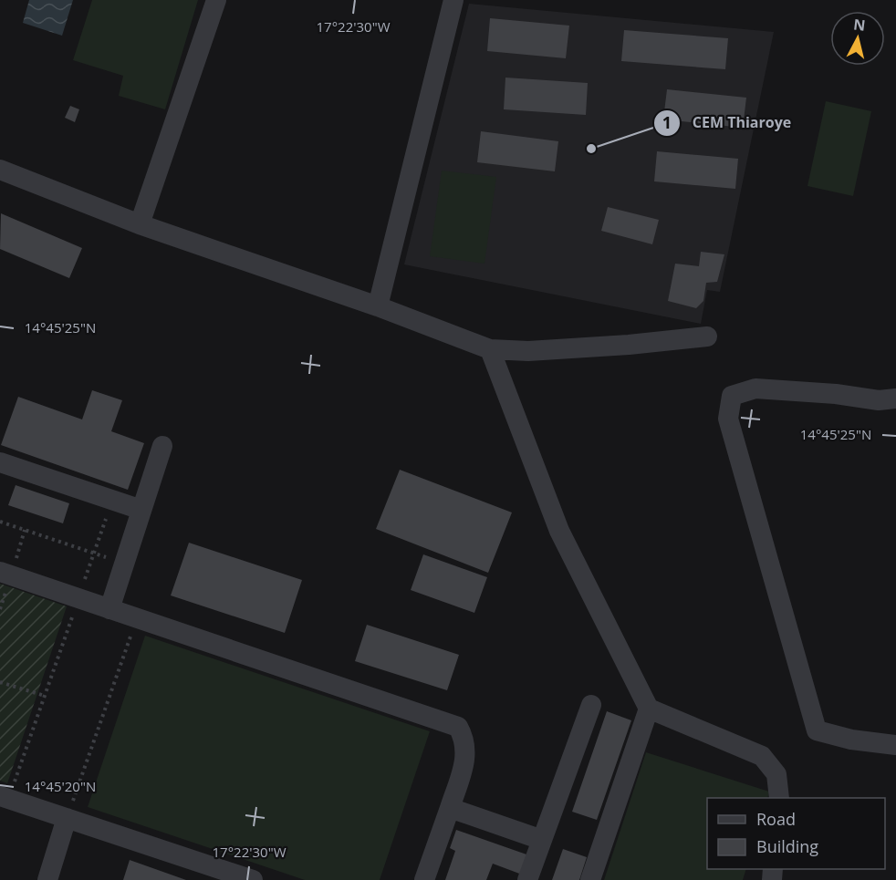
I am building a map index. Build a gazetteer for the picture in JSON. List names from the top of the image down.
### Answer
{
  "places": ["CEM Thiaroye"],
  "legend": ["Road", "Building"],
  "north": "top",
  "coordinates": ["17°22'30\"W", "14°45'25\"N", "14°45'20\"N"]
}
